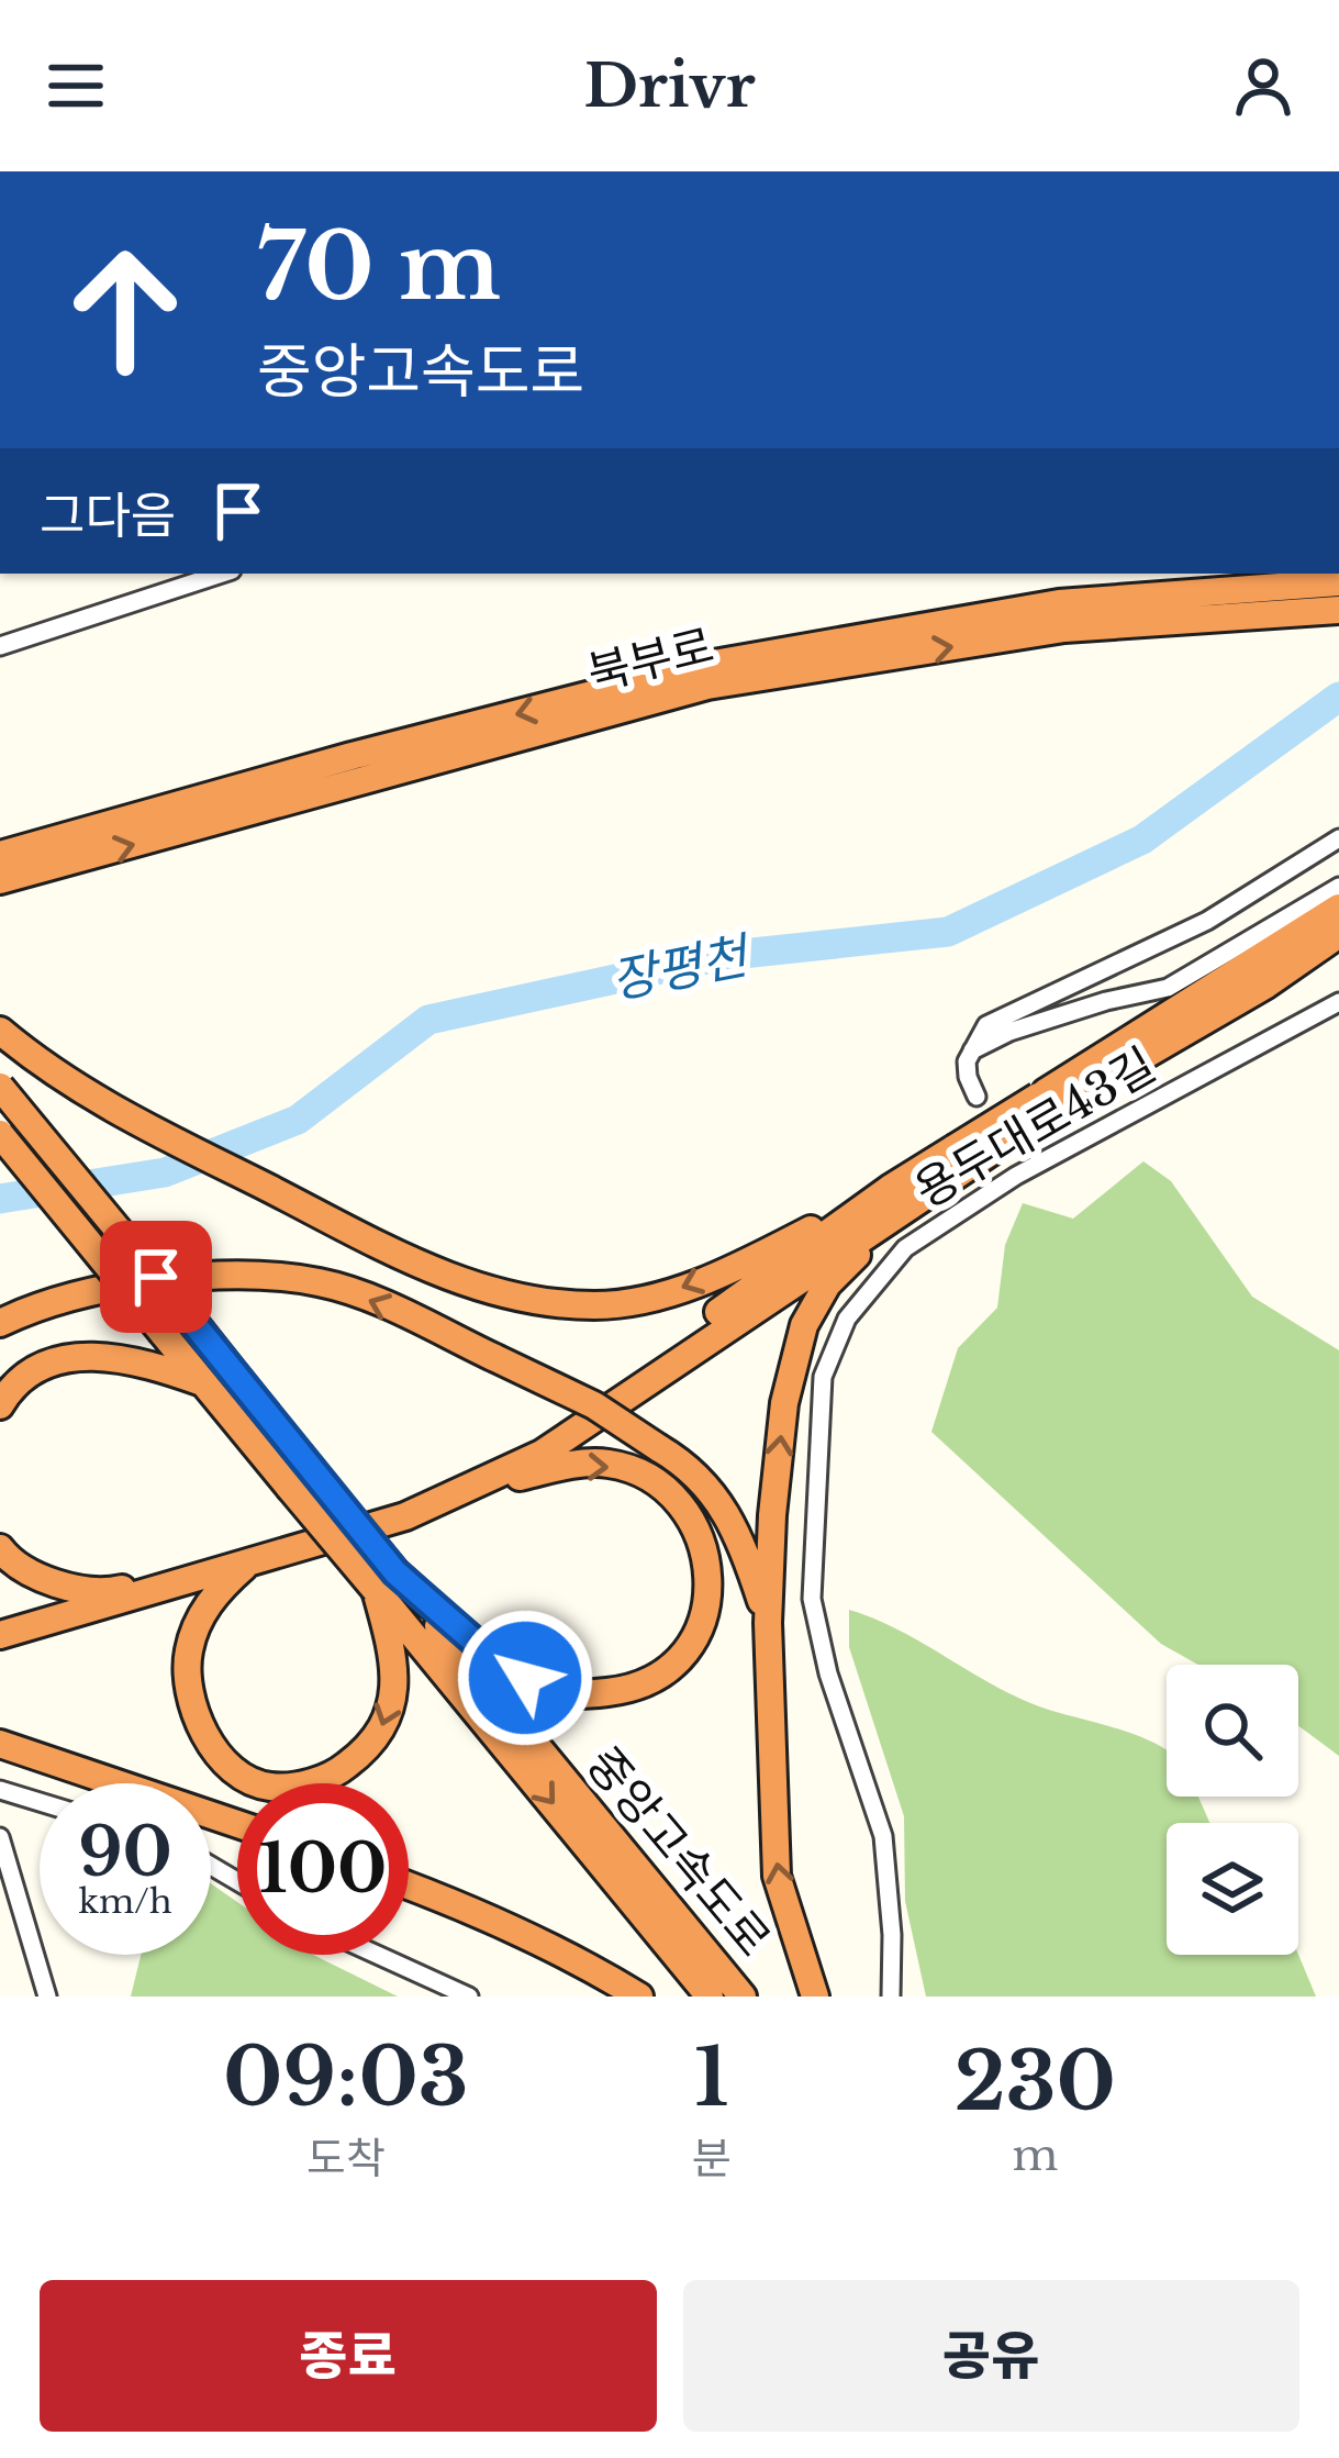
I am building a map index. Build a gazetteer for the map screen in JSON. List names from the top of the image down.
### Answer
{
  "streets": {
    "highway": ["북부로", "중앙고속도로"],
    "street": ["용두대로43길"]
  },
  "water": ["장평천"],
  "page": {
    "header": "Drivr",
    "turn": ["70 m", "중앙고속도로"],
    "then": "그다음",
    "speed": "90 km/h",
    "limit": "100",
    "eta": [
      "09:03",
      "도착",
      "1",
      "분",
      "230",
      "m"
    ],
    "buttons": ["종료", "공유"]
  }
}
